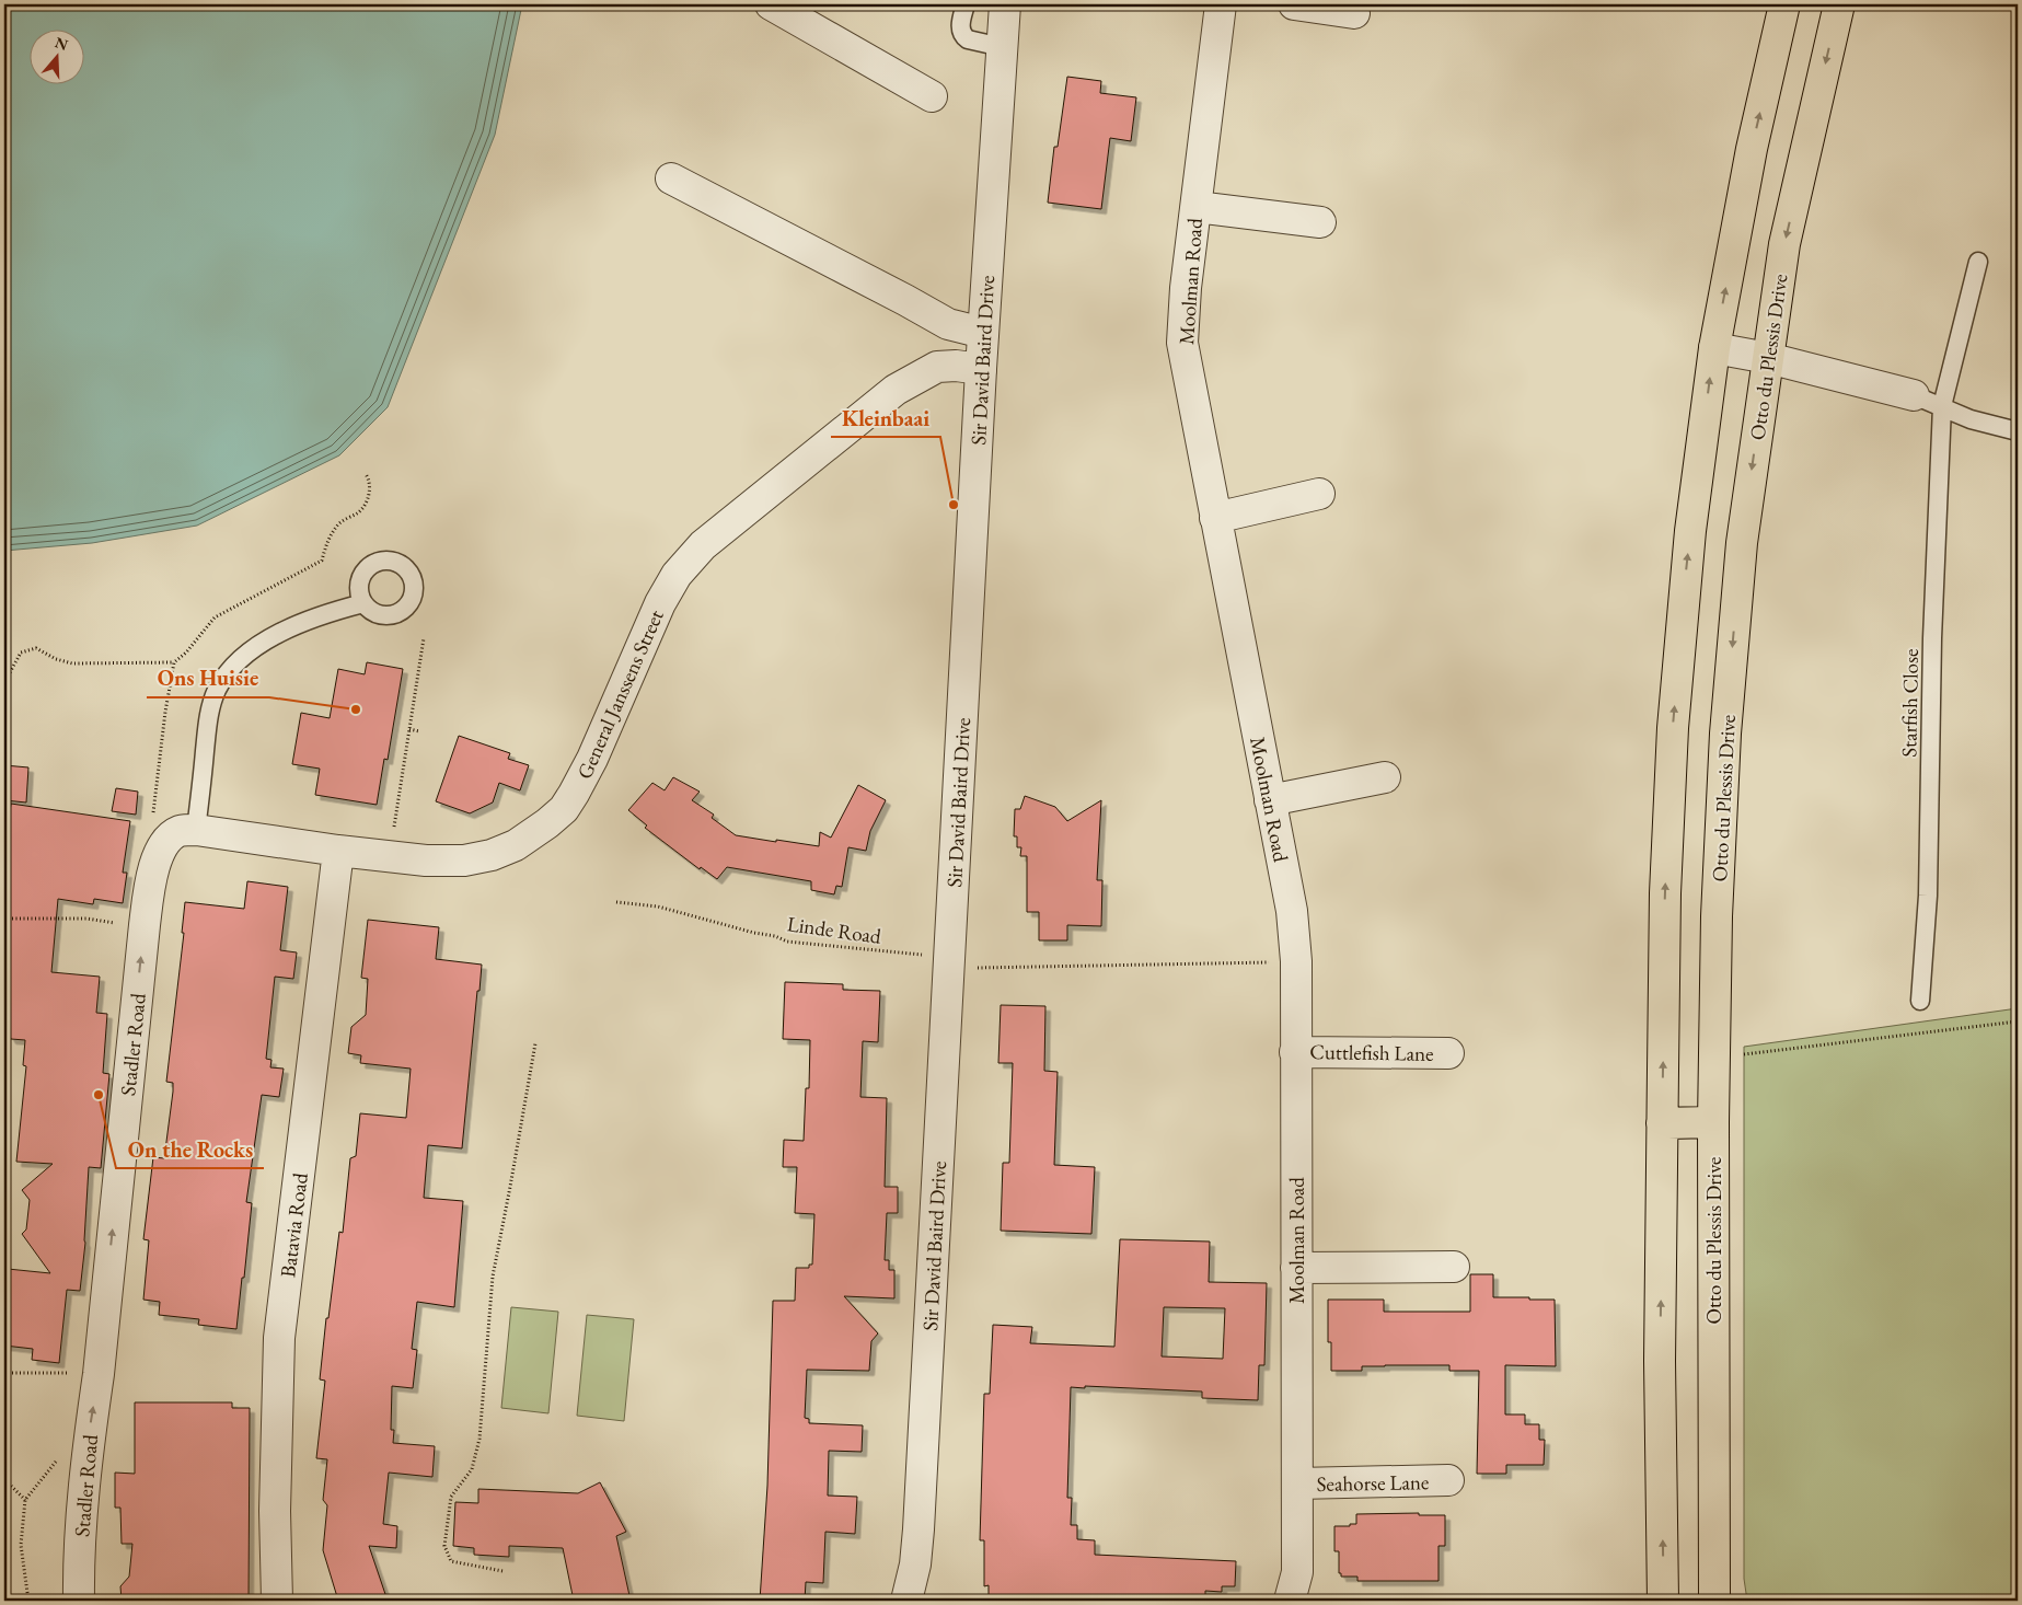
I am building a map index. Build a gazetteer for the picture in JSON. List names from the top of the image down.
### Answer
{
  "streets": {
    "main road": ["Otto du Plessis Drive"],
    "street": [
      "Moolman Road",
      "Sir David Baird Drive",
      "General Janssens Street",
      "Stadler Road",
      "Cuttlefish Lane",
      "Batavia Road",
      "Seahorse Lane"
    ],
    "lane": ["Starfish Close"],
    "path": ["Linde Road"]
  },
  "crossings": [
    ["Moolman Road", "Cuttlefish Lane"],
    ["Moolman Road", "Seahorse Lane"],
    ["Sir David Baird Drive", "General Janssens Street"],
    ["General Janssens Street", "Stadler Road"],
    ["General Janssens Street", "Batavia Road"]
  ],
  "one_way": ["Stadler Road"],
  "places": ["Kleinbaai", "Ons Huisie", "On the Rocks"],
  "north": "top"
}
